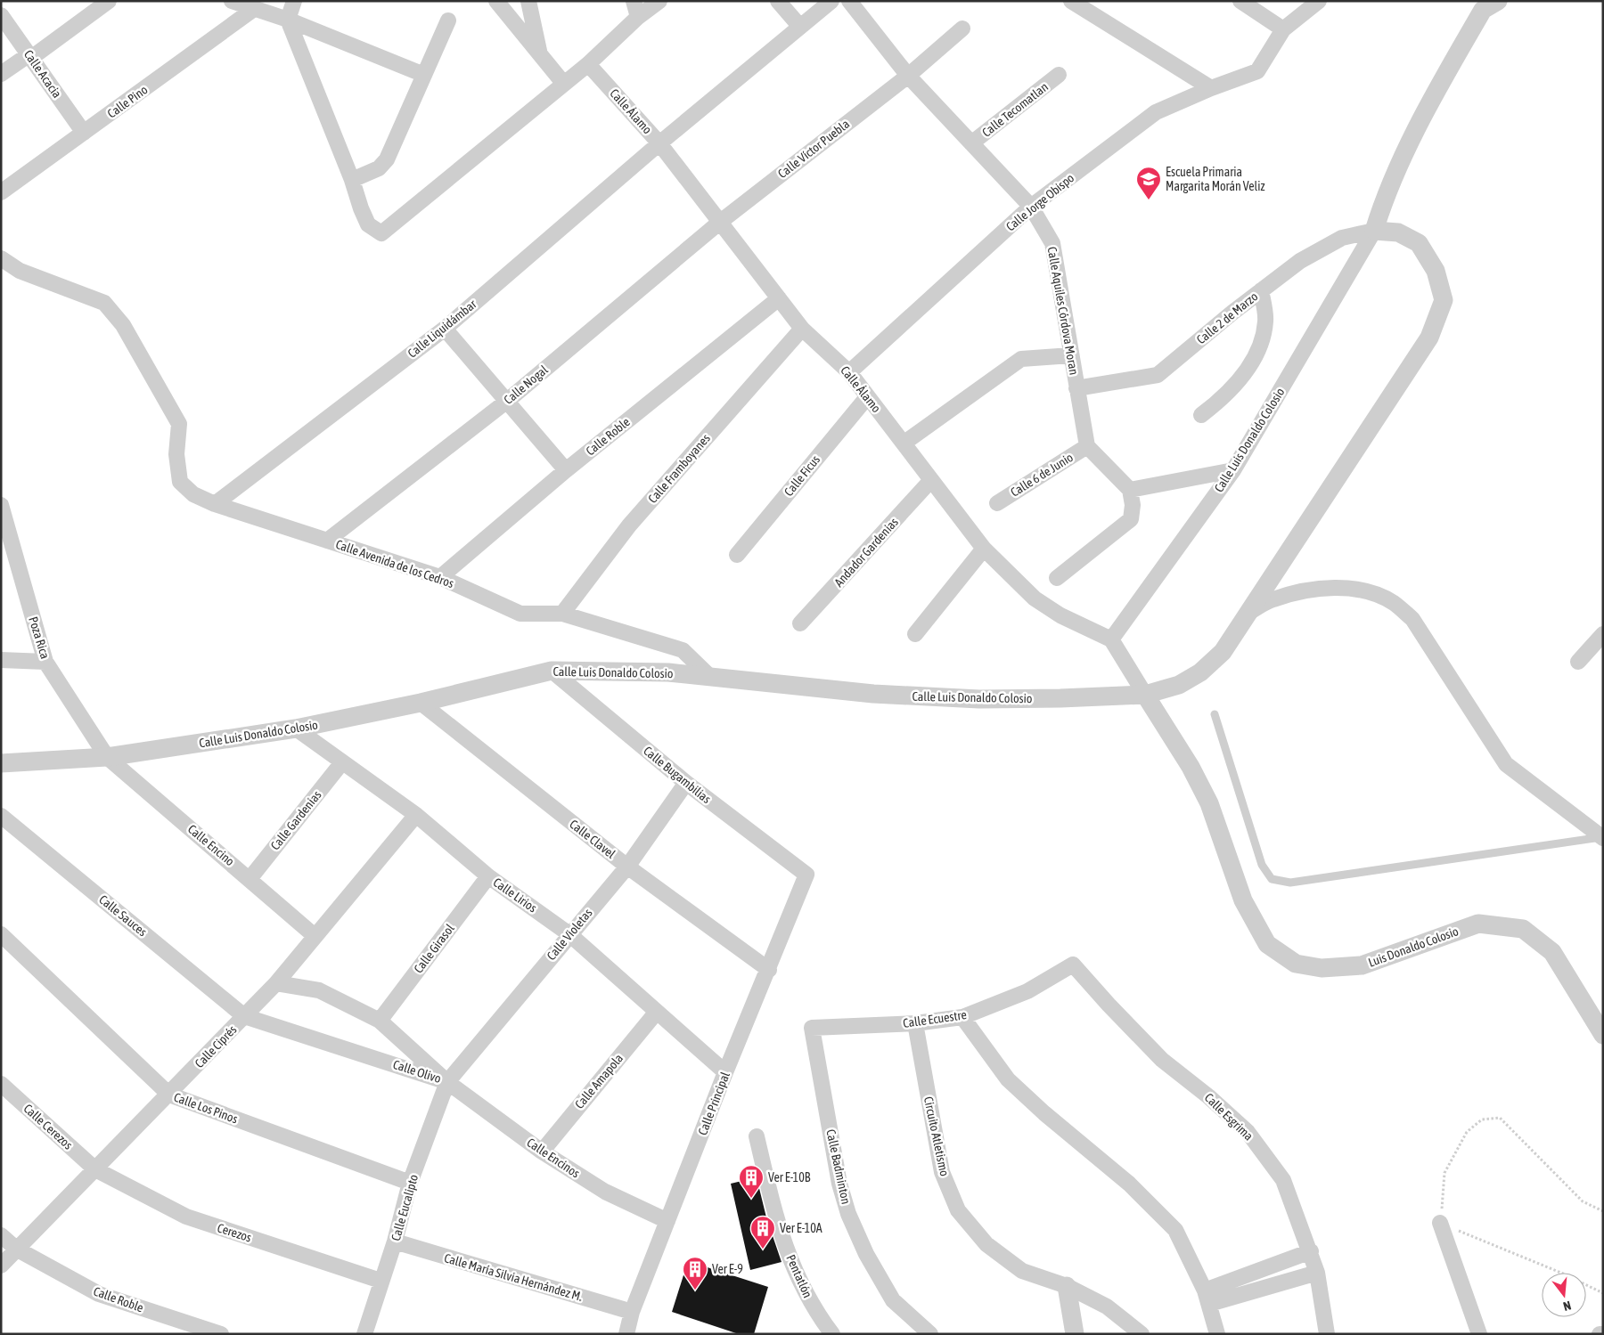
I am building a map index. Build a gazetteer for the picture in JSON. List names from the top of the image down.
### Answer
{
  "streets": {
    "street": [
      "Calle Acacia",
      "Calle Pino",
      "Calle Tecomatlan",
      "Calle Álamo",
      "Calle Víctor Puebla",
      "Calle Jorge Obispo",
      "Calle Aquiles Córdova Moran",
      "Calle 2 de Marzo",
      "Calle Liquidámbar",
      "Calle Nogal",
      "Calle Roble",
      "Calle Luis Donaldo Colosio",
      "Calle Framboyanes",
      "Calle 6 de Junio",
      "Calle Ficus",
      "Andador Gardenias",
      "Calle Avenida de los Cedros",
      "Poza Rica",
      "Calle Bugambilias",
      "Calle Gardenias",
      "Calle Clavel",
      "Calle Encino",
      "Calle Lirios",
      "Calle Sauces",
      "Calle Violetas",
      "Luis Donaldo Colosio",
      "Calle Girasol",
      "Calle Ecuestre",
      "Calle Ciprés",
      "Calle Olivo",
      "Calle Amapola",
      "Calle Principal",
      "Calle Los Pinos",
      "Calle Esgrima",
      "Calle Cerezos",
      "Circuito Atletismo",
      "Calle Encinos",
      "Calle Badminton",
      "Calle Eucalipto",
      "Cerezos",
      "Pentatlón",
      "Calle María Silvia Hernández M."
    ]
  },
  "crossings": [
    ["Calle Acacia", "Calle Pino"],
    ["Calle Tecomatlan", "Calle Aquiles Córdova Moran"],
    ["Calle Álamo", "Calle Víctor Puebla"],
    ["Calle Álamo", "Calle Jorge Obispo"],
    ["Calle Álamo", "Calle Liquidámbar"],
    ["Calle Álamo", "Calle Nogal"],
    ["Calle Álamo", "Calle Roble"],
    ["Calle Álamo", "Calle Luis Donaldo Colosio"],
    ["Calle Álamo", "Calle Framboyanes"],
    ["Calle Álamo", "Calle Ficus"],
    ["Calle Álamo", "Andador Gardenias"],
    ["Calle Víctor Puebla", "Calle Aquiles Córdova Moran"],
    ["Calle Víctor Puebla", "Calle Nogal"],
    ["Calle Jorge Obispo", "Calle Aquiles Córdova Moran"],
    ["Calle Aquiles Córdova Moran", "Calle 2 de Marzo"],
    ["Calle Aquiles Córdova Moran", "Calle 6 de Junio"],
    ["Calle 2 de Marzo", "Calle Luis Donaldo Colosio"],
    ["Calle Liquidámbar", "Calle Avenida de los Cedros"],
    ["Calle Nogal", "Calle Avenida de los Cedros"],
    ["Calle Roble", "Calle Avenida de los Cedros"],
    ["Calle Roble", "Calle Ciprés"],
    ["Calle Luis Donaldo Colosio", "Calle Avenida de los Cedros"],
    ["Calle Luis Donaldo Colosio", "Poza Rica"],
    ["Calle Luis Donaldo Colosio", "Calle Bugambilias"],
    ["Calle Luis Donaldo Colosio", "Calle Clavel"],
    ["Calle Luis Donaldo Colosio", "Calle Encino"],
    ["Calle Luis Donaldo Colosio", "Calle Lirios"],
    ["Calle Luis Donaldo Colosio", "Luis Donaldo Colosio"],
    ["Calle Framboyanes", "Calle Avenida de los Cedros"],
    ["Poza Rica", "Calle Encino"],
    ["Calle Bugambilias", "Calle Violetas"],
    ["Calle Bugambilias", "Calle Principal"],
    ["Calle Gardenias", "Calle Encino"],
    ["Calle Gardenias", "Calle Lirios"],
    ["Calle Clavel", "Calle Violetas"],
    ["Calle Clavel", "Calle Principal"],
    ["Calle Encino", "Calle Ciprés"],
    ["Calle Lirios", "Calle Violetas"],
    ["Calle Lirios", "Calle Girasol"],
    ["Calle Lirios", "Calle Ciprés"],
    ["Calle Lirios", "Calle Amapola"],
    ["Calle Lirios", "Calle Principal"],
    ["Calle Sauces", "Calle Ciprés"],
    ["Calle Sauces", "Calle Olivo"],
    ["Calle Violetas", "Calle Olivo"],
    ["Calle Violetas", "Calle Encinos"],
    ["Calle Violetas", "Calle Eucalipto"],
    ["Calle Girasol", "Calle Olivo"],
    ["Calle Ecuestre", "Calle Esgrima"],
    ["Calle Ecuestre", "Circuito Atletismo"],
    ["Calle Ecuestre", "Calle Badminton"],
    ["Calle Ciprés", "Calle Olivo"],
    ["Calle Ciprés", "Calle Los Pinos"],
    ["Calle Ciprés", "Calle Cerezos"],
    ["Calle Ciprés", "Cerezos"],
    ["Calle Olivo", "Calle Encinos"],
    ["Calle Olivo", "Calle Eucalipto"],
    ["Calle Amapola", "Calle Encinos"],
    ["Calle Principal", "Calle Encinos"],
    ["Calle Principal", "Calle María Silvia Hernández M."],
    ["Calle Los Pinos", "Calle Eucalipto"],
    ["Calle Cerezos", "Cerezos"],
    ["Calle Encinos", "Calle Eucalipto"],
    ["Calle Eucalipto", "Cerezos"],
    ["Calle Eucalipto", "Calle María Silvia Hernández M."]
  ],
  "places": {
    "school or university": ["Escuela Primaria Margarita Morán Veliz"],
    "building": ["Ver E-10B", "Ver E-10A", "Ver E-9"]
  },
  "north": "bottom"
}
